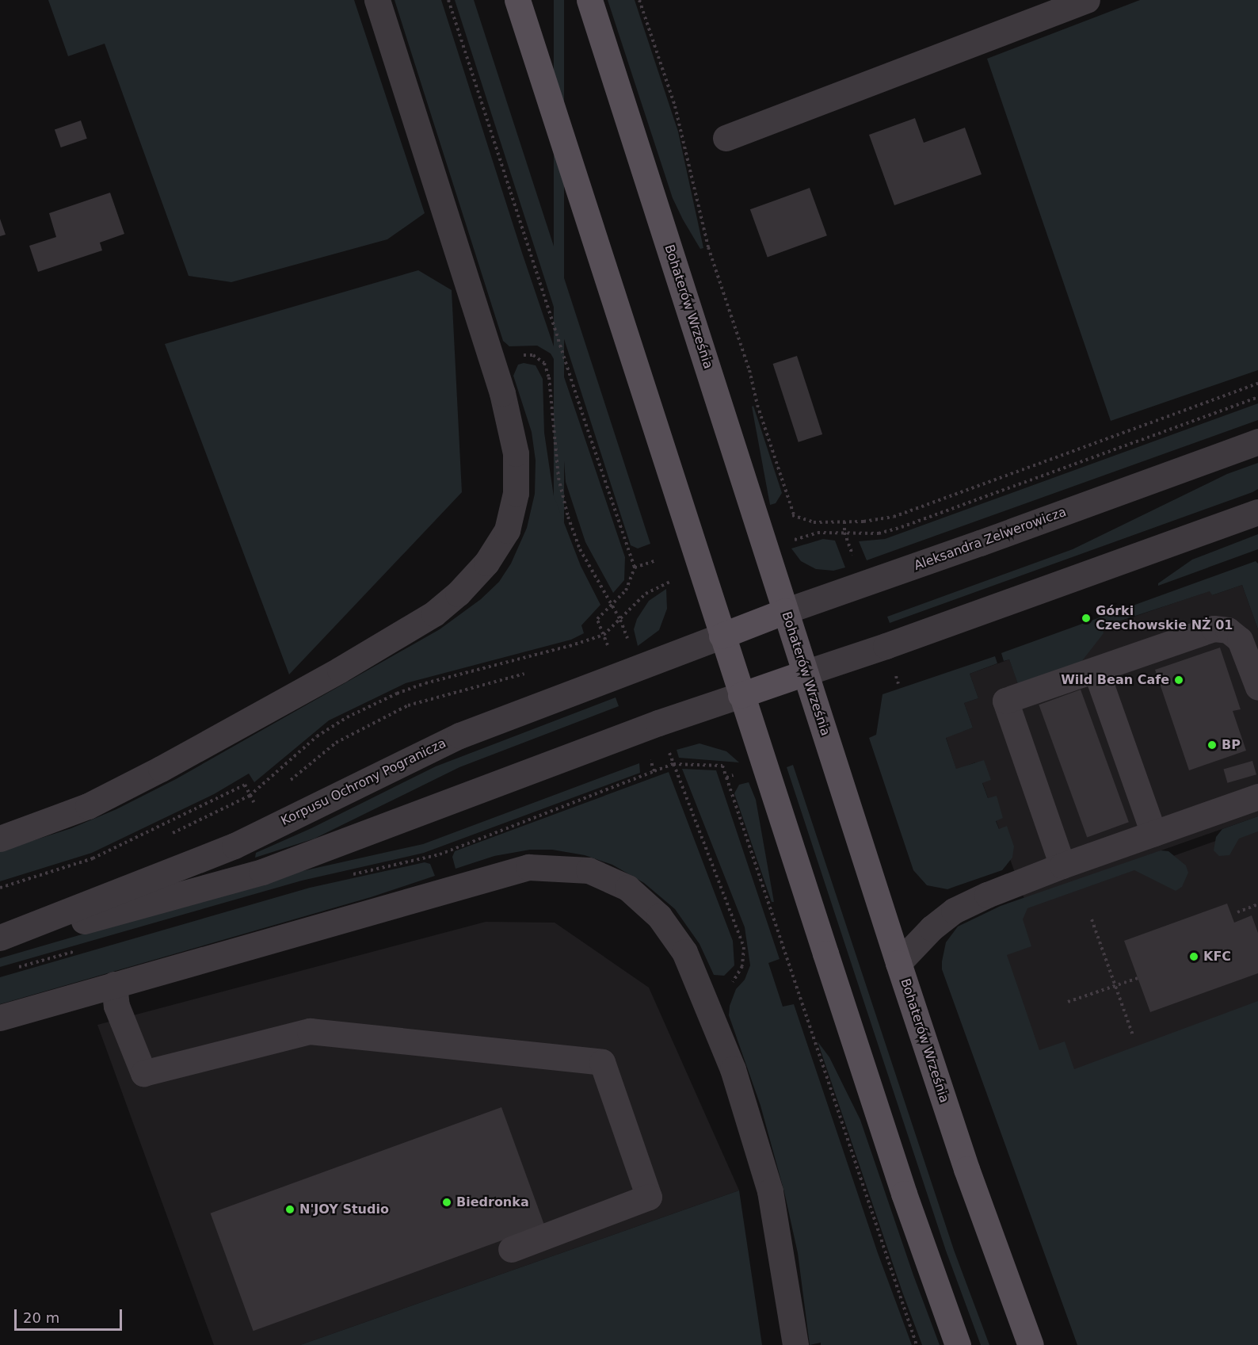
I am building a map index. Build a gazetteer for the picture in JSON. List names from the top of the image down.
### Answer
{
  "streets": {
    "main road": ["Bohaterów Września", "Aleksandra Zelwerowicza"],
    "street": ["Korpusu Ochrony Pogranicza"]
  },
  "crossings": [
    ["Bohaterów Września", "Aleksandra Zelwerowicza"],
    ["Aleksandra Zelwerowicza", "Korpusu Ochrony Pogranicza"]
  ],
  "places": [
    "Górki Czechowskie NŻ 01",
    "Wild Bean Cafe",
    "BP",
    "KFC",
    "Biedronka",
    "N'JOY Studio"
  ],
  "scale_bar": "20 m"
}
